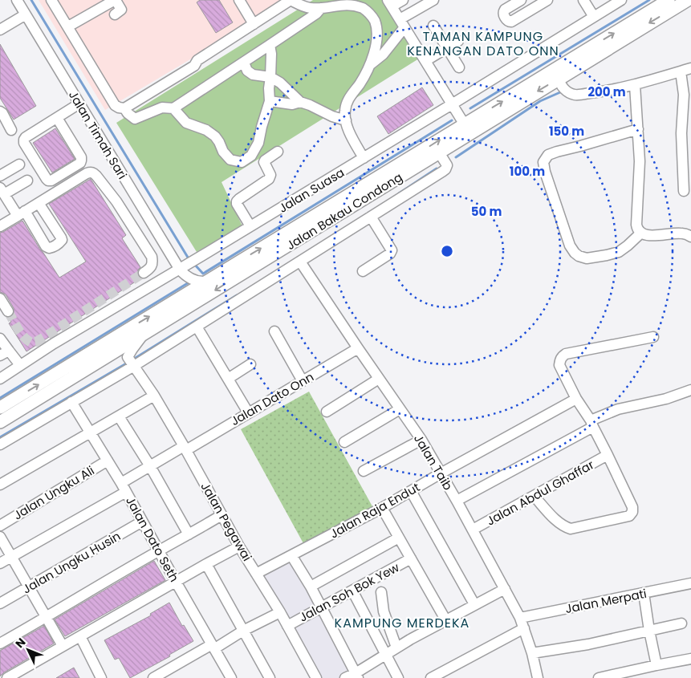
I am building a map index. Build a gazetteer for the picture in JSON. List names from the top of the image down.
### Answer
{
  "streets": {
    "main road": ["Jalan Bakau Condong"],
    "street": [
      "Jalan Timah Sari",
      "Jalan Suasa",
      "Jalan Dato Onn",
      "Jalan Taib",
      "Jalan Ungku Ali",
      "Jalan Abdul Ghaffar",
      "Jalan Raja Endut",
      "Jalan Pegawai",
      "Jalan Dato Seth",
      "Jalan Ungku Husin",
      "Jalan Soh Bok Yew",
      "Jalan Merpati"
    ]
  },
  "crossings": [
    ["Jalan Timah Sari", "Jalan Suasa"],
    ["Jalan Dato Onn", "Jalan Taib"],
    ["Jalan Dato Onn", "Jalan Pegawai"],
    ["Jalan Dato Onn", "Jalan Dato Seth"],
    ["Jalan Taib", "Jalan Abdul Ghaffar"],
    ["Jalan Taib", "Jalan Raja Endut"],
    ["Jalan Taib", "Jalan Merpati"],
    ["Jalan Ungku Ali", "Jalan Dato Seth"],
    ["Jalan Raja Endut", "Jalan Pegawai"],
    ["Jalan Pegawai", "Jalan Soh Bok Yew"],
    ["Jalan Dato Seth", "Jalan Ungku Husin"]
  ],
  "districts": ["TAMAN KAMPUNG KENANGAN DATO ONN", "KAMPUNG MERDEKA"],
  "north": "top left",
  "rings": [
    "200 m",
    "150 m",
    "100 m",
    "50 m"
  ]
}
